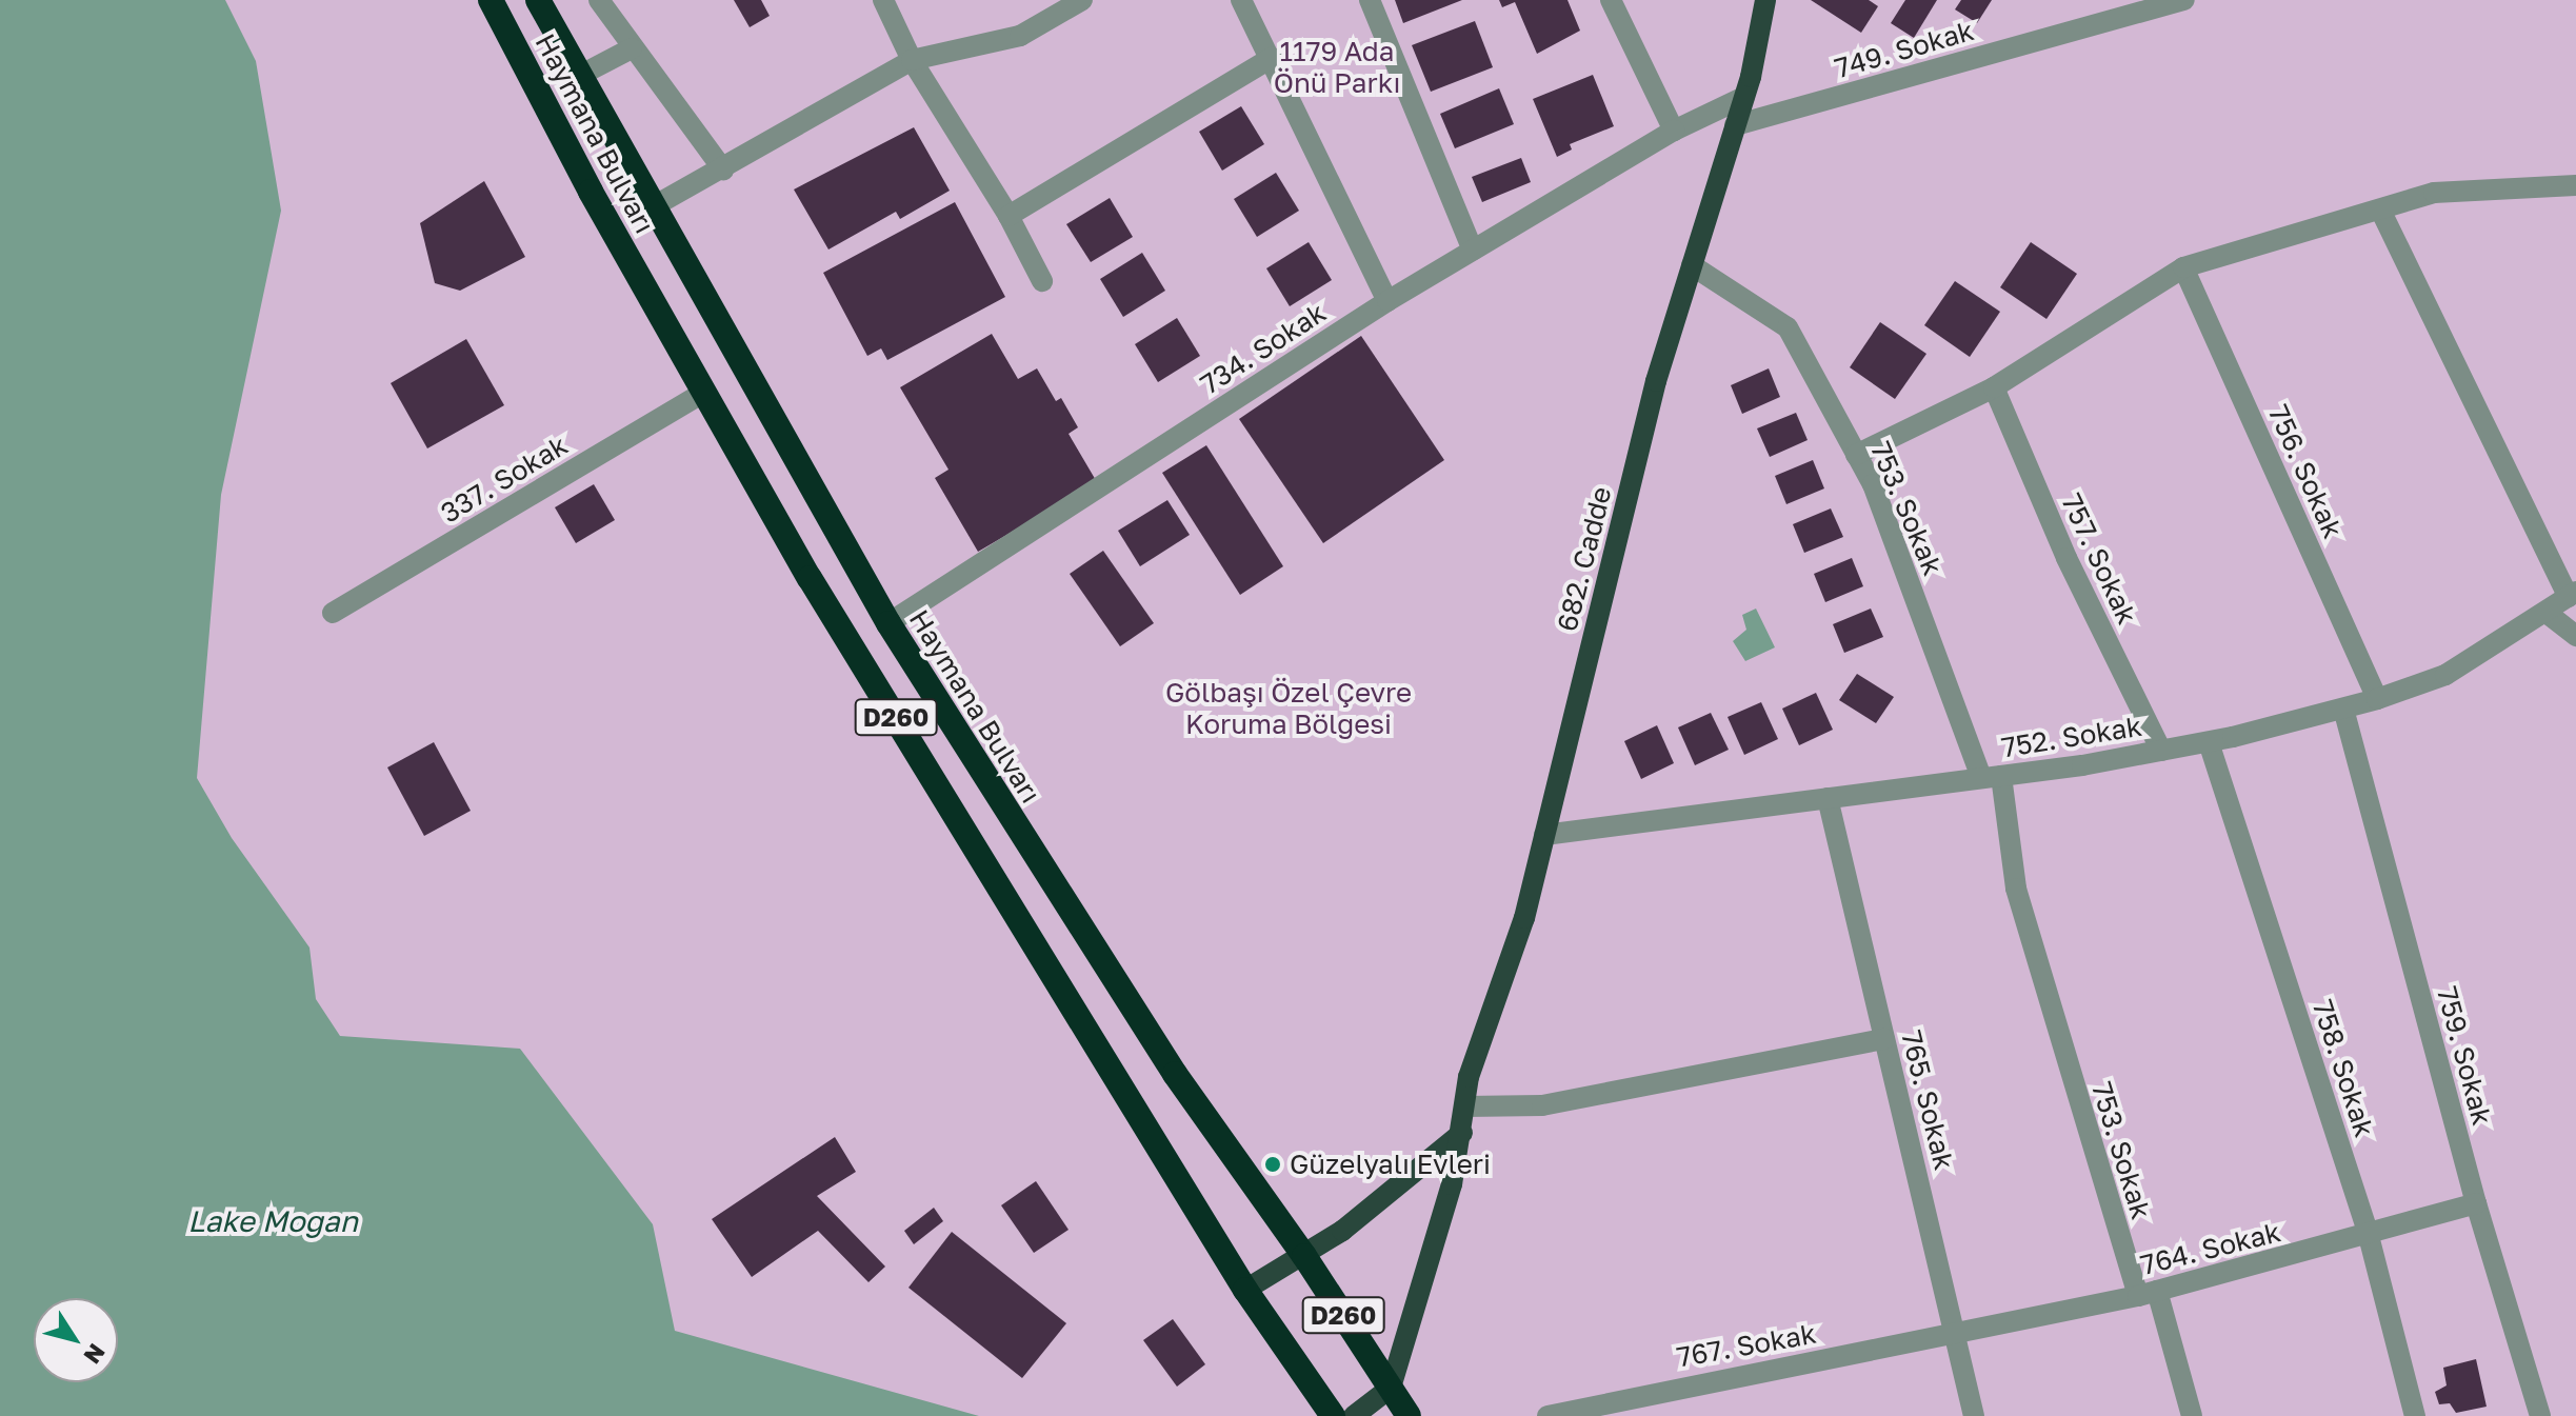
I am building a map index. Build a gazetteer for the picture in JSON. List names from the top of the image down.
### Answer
{
  "streets": {
    "highway": ["Haymana Bulvarı", "D260"],
    "main road": ["682. Cadde"],
    "street": [
      "749. Sokak",
      "734. Sokak",
      "756. Sokak",
      "337. Sokak",
      "753. Sokak",
      "757. Sokak",
      "752. Sokak",
      "759. Sokak",
      "758. Sokak",
      "765. Sokak",
      "764. Sokak",
      "767. Sokak"
    ]
  },
  "crossings": [
    ["749. Sokak", "682. Cadde"],
    ["Haymana Bulvarı", "734. Sokak"],
    ["Haymana Bulvarı", "337. Sokak"],
    ["Haymana Bulvarı", "682. Cadde"],
    ["734. Sokak", "682. Cadde"],
    ["756. Sokak", "752. Sokak"],
    ["753. Sokak", "682. Cadde"],
    ["753. Sokak", "752. Sokak"],
    ["753. Sokak", "764. Sokak"],
    ["682. Cadde", "752. Sokak"],
    ["757. Sokak", "752. Sokak"],
    ["752. Sokak", "759. Sokak"],
    ["752. Sokak", "758. Sokak"],
    ["752. Sokak", "765. Sokak"],
    ["759. Sokak", "764. Sokak"],
    ["758. Sokak", "764. Sokak"],
    ["765. Sokak", "764. Sokak"],
    ["765. Sokak", "767. Sokak"],
    ["764. Sokak", "767. Sokak"]
  ],
  "water": ["Lake Mogan"],
  "parks": ["1179 Ada Önü Parkı", "Gölbaşı Özel Çevre Koruma Bölgesi"],
  "places": ["Güzelyalı Evleri"],
  "north": "bottom right"
}
